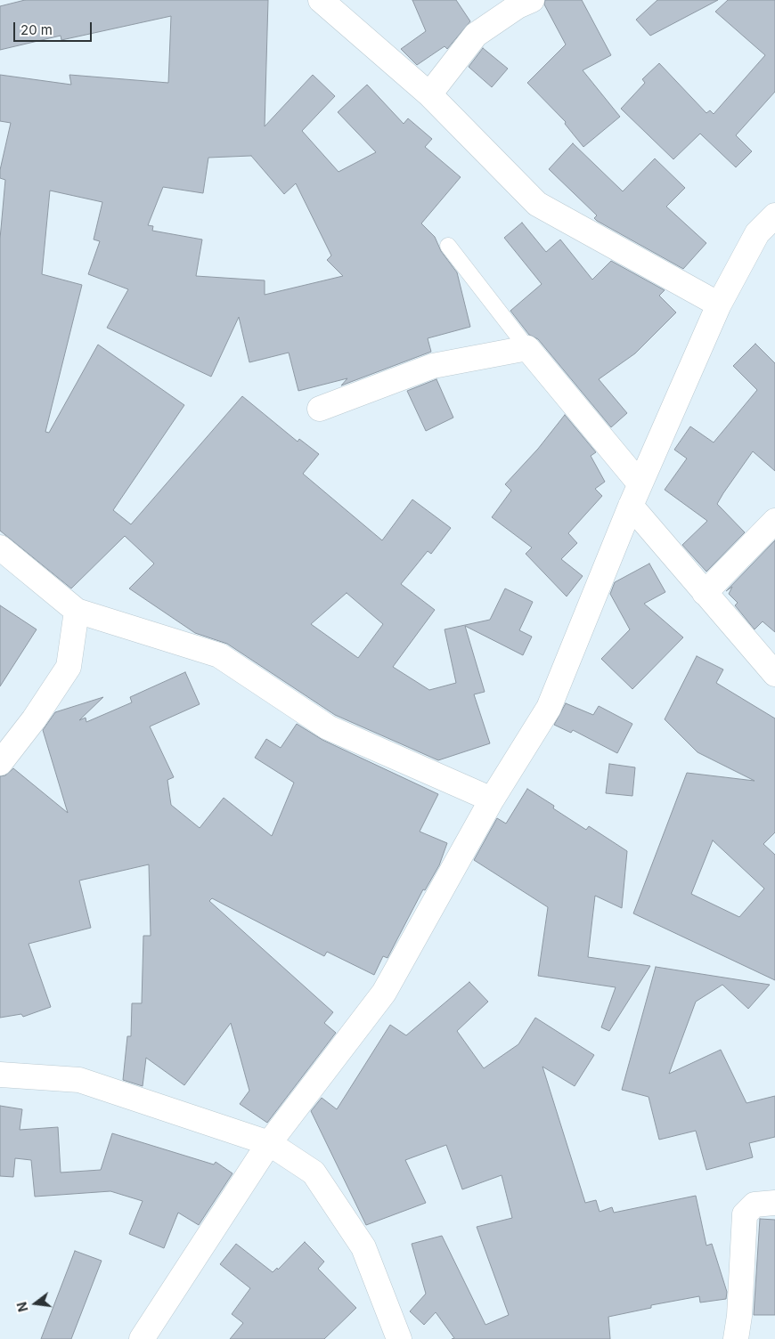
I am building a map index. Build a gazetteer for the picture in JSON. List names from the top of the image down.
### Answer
{
  "scale_bar": "20 m",
  "north": "left"
}
